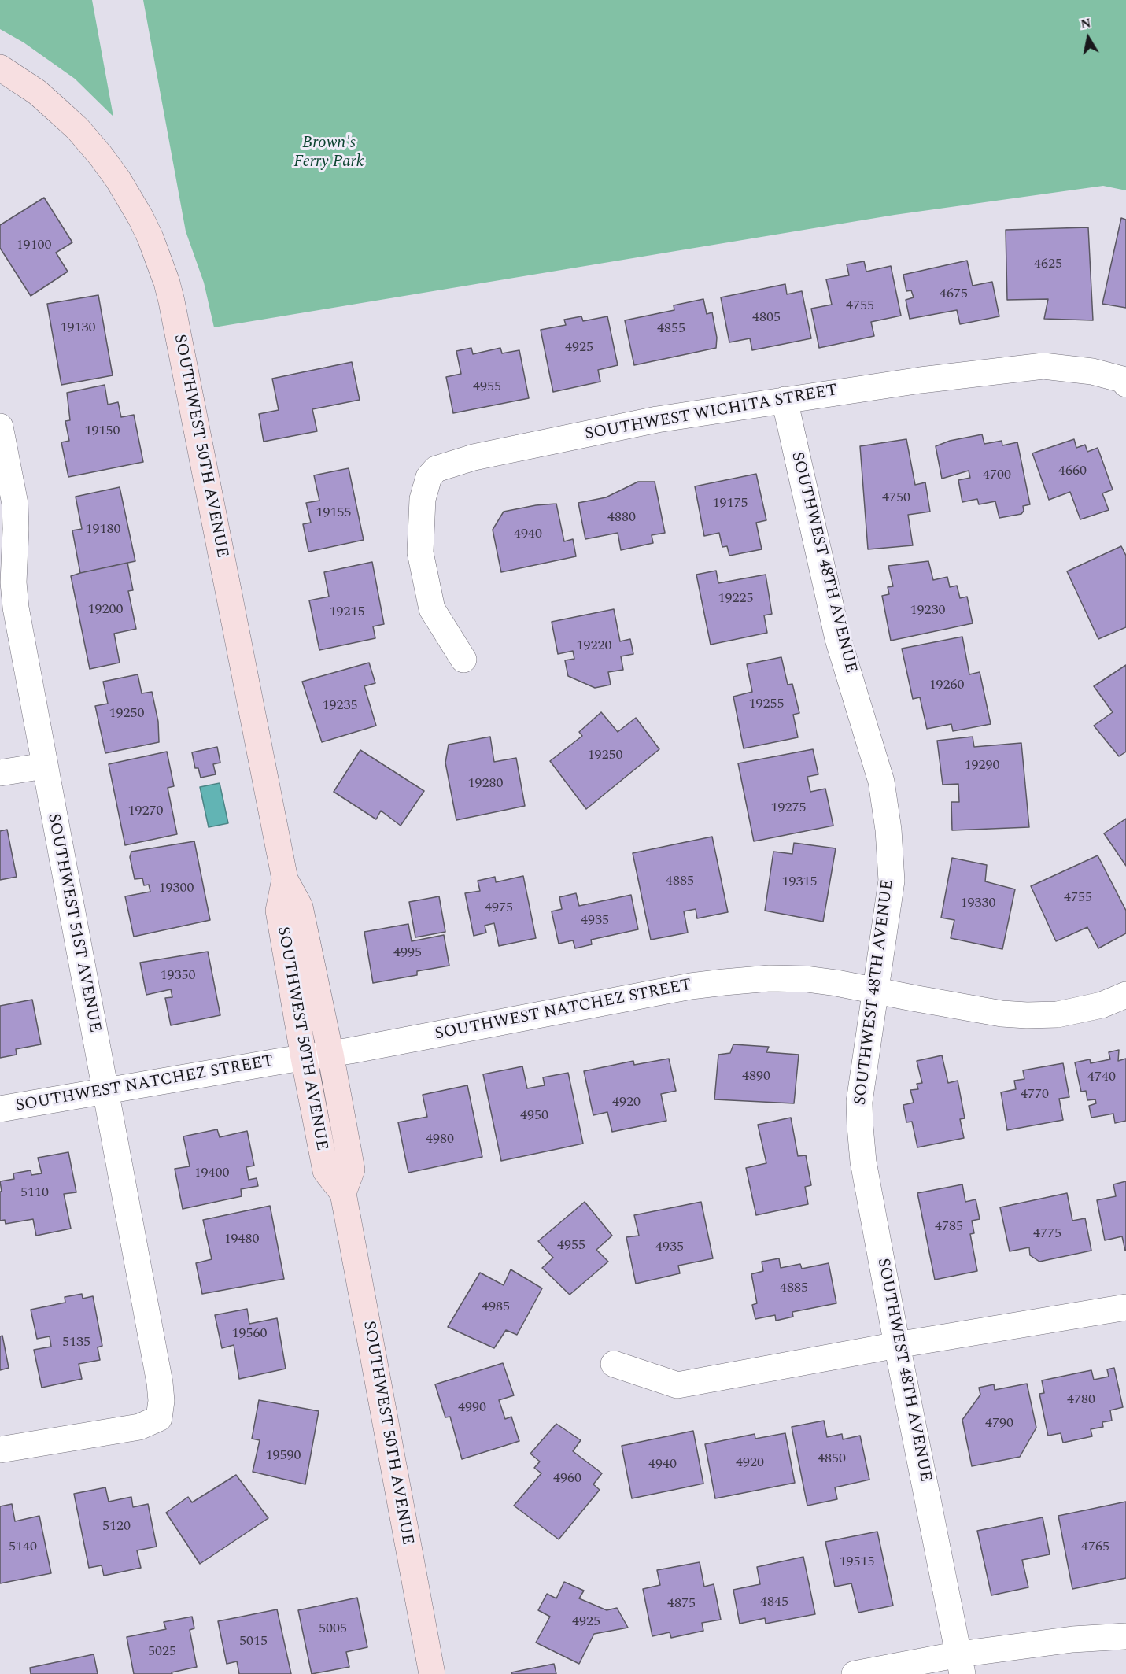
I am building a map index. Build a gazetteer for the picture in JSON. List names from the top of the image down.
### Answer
{
  "streets": {
    "street": [
      "SOUTHWEST WICHITA STREET",
      "SOUTHWEST 50TH AVENUE",
      "SOUTHWEST 48TH AVENUE",
      "SOUTHWEST 51ST AVENUE",
      "SOUTHWEST NATCHEZ STREET"
    ]
  },
  "crossings": [
    ["SOUTHWEST WICHITA STREET", "SOUTHWEST 48TH AVENUE"],
    ["SOUTHWEST 50TH AVENUE", "SOUTHWEST NATCHEZ STREET"],
    ["SOUTHWEST 48TH AVENUE", "SOUTHWEST NATCHEZ STREET"],
    ["SOUTHWEST 51ST AVENUE", "SOUTHWEST NATCHEZ STREET"]
  ],
  "parks": ["Brown's Ferry Park"],
  "house_numbers": [
    "19100",
    "4625",
    "4675",
    "4755",
    "4805",
    "19130",
    "4855",
    "4925",
    "4955",
    "19150",
    "4660",
    "4700",
    "4750",
    "19175",
    "19155",
    "4880",
    "19180",
    "4940",
    "19225",
    "19200",
    "19230",
    "19215",
    "19220",
    "19260",
    "19255",
    "19235",
    "19250",
    "19250",
    "19290",
    "19280",
    "19275",
    "19270",
    "4885",
    "19315",
    "19300",
    "4755",
    "19330",
    "4975",
    "4935",
    "4995",
    "19350",
    "4890",
    "4740",
    "4770",
    "4920",
    "4950",
    "4980",
    "19400",
    "5110",
    "4785",
    "4775",
    "19480",
    "4955",
    "4935",
    "4885",
    "4985",
    "19560",
    "5135",
    "4780",
    "4990",
    "4790",
    "19590",
    "4850",
    "4920",
    "4940",
    "4960",
    "5120",
    "5140",
    "4765",
    "19515",
    "4845",
    "4875",
    "4925",
    "5005",
    "5015",
    "5025"
  ],
  "north": "top"
}
